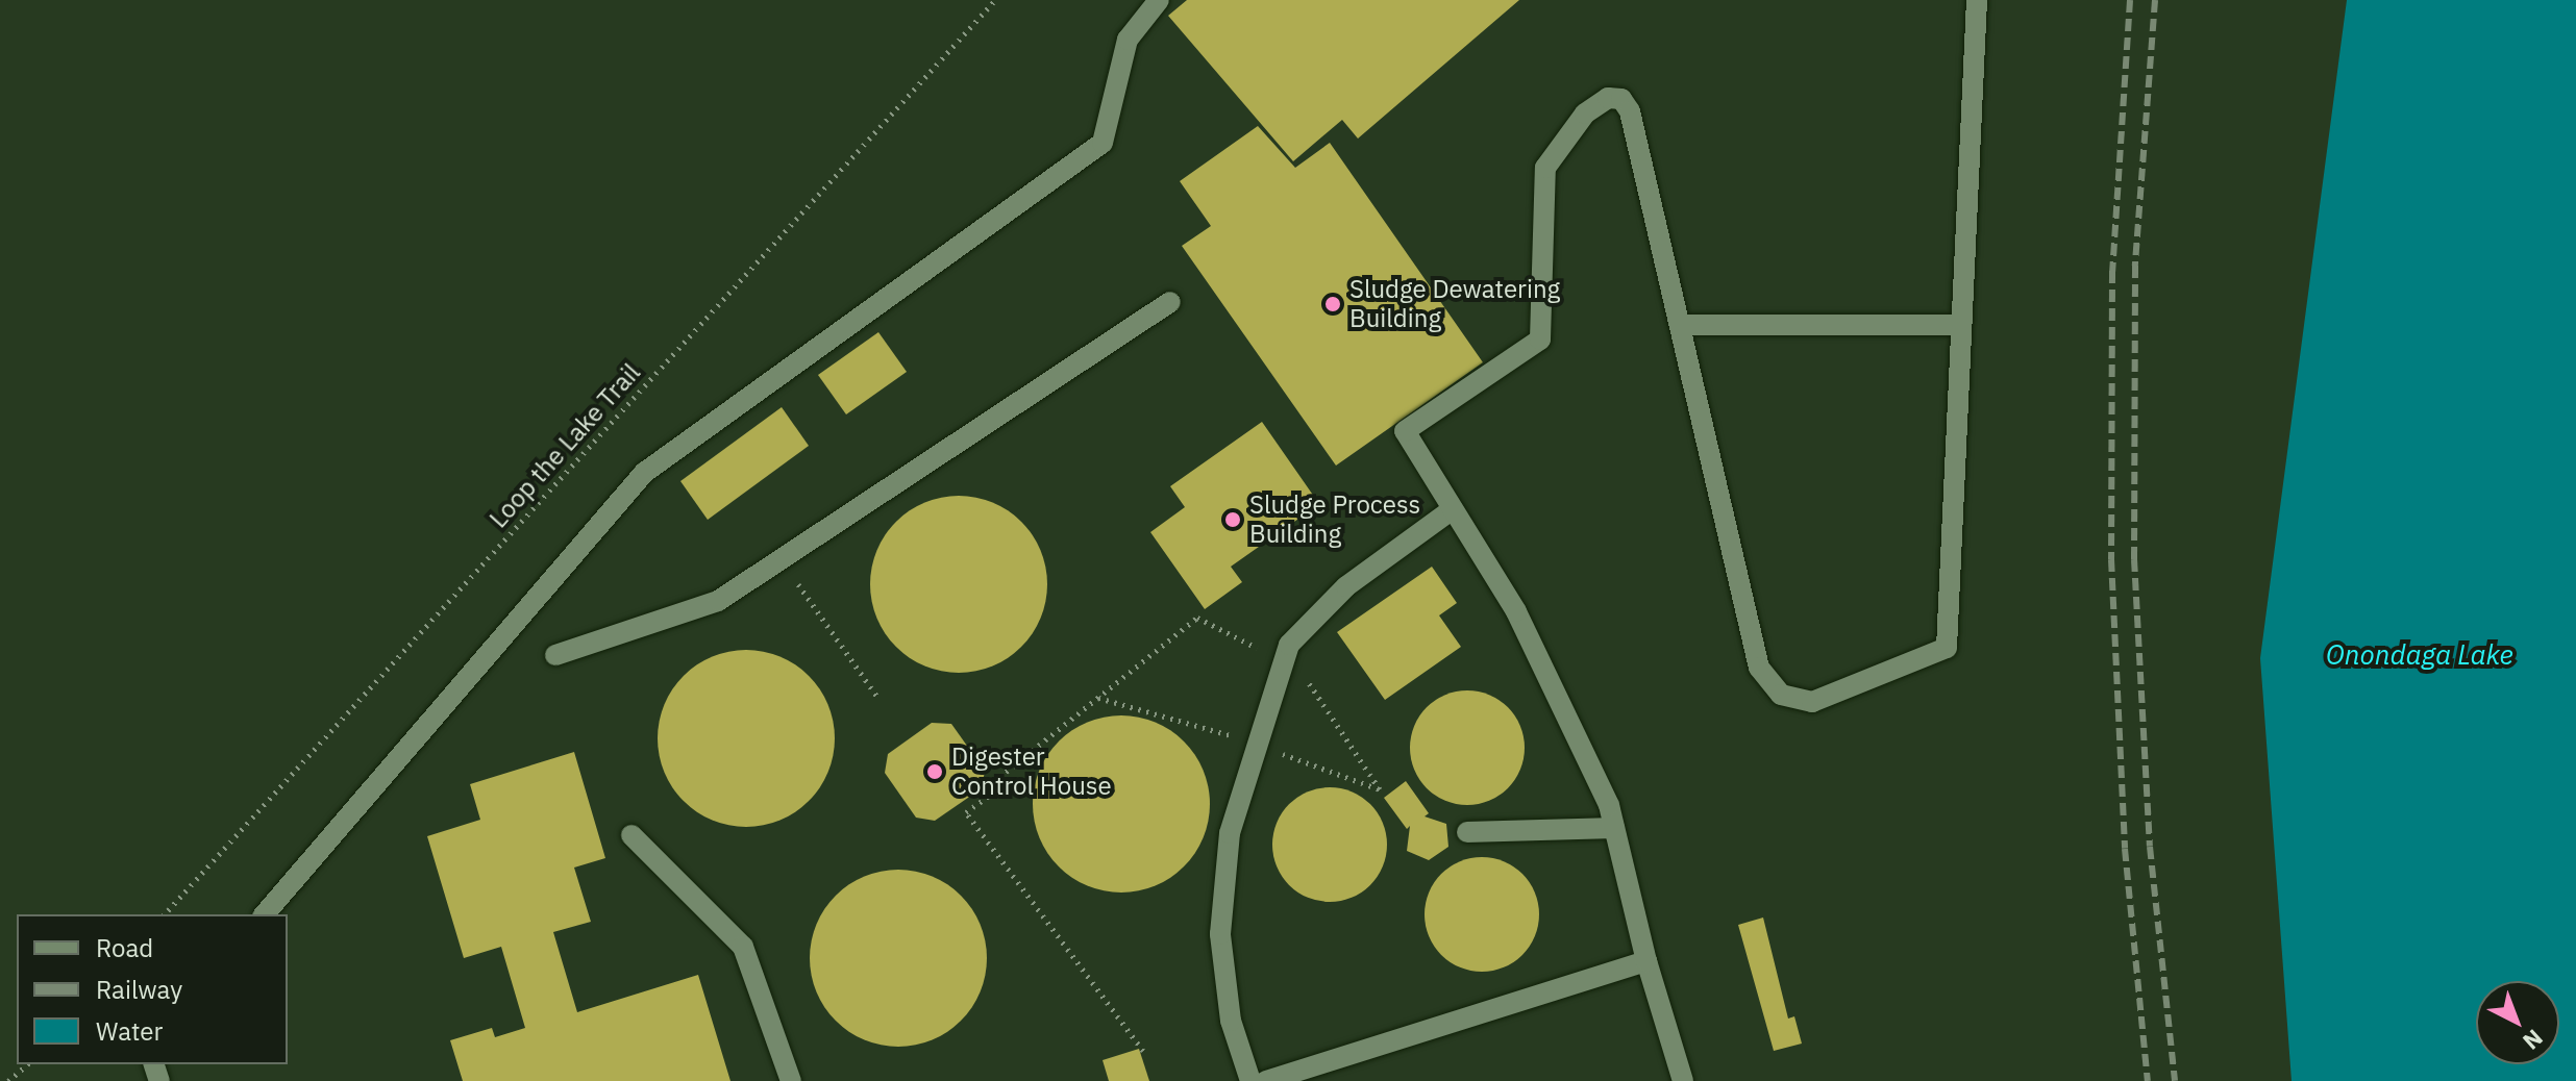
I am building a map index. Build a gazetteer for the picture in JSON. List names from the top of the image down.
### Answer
{
  "streets": {
    "path": ["Loop the Lake Trail"]
  },
  "water": ["Onondaga Lake"],
  "places": ["Sludge Dewatering Building", "Sludge Process Building", "Digester Control House"],
  "legend": ["Road", "Railway", "Water"],
  "north": "bottom right"
}
